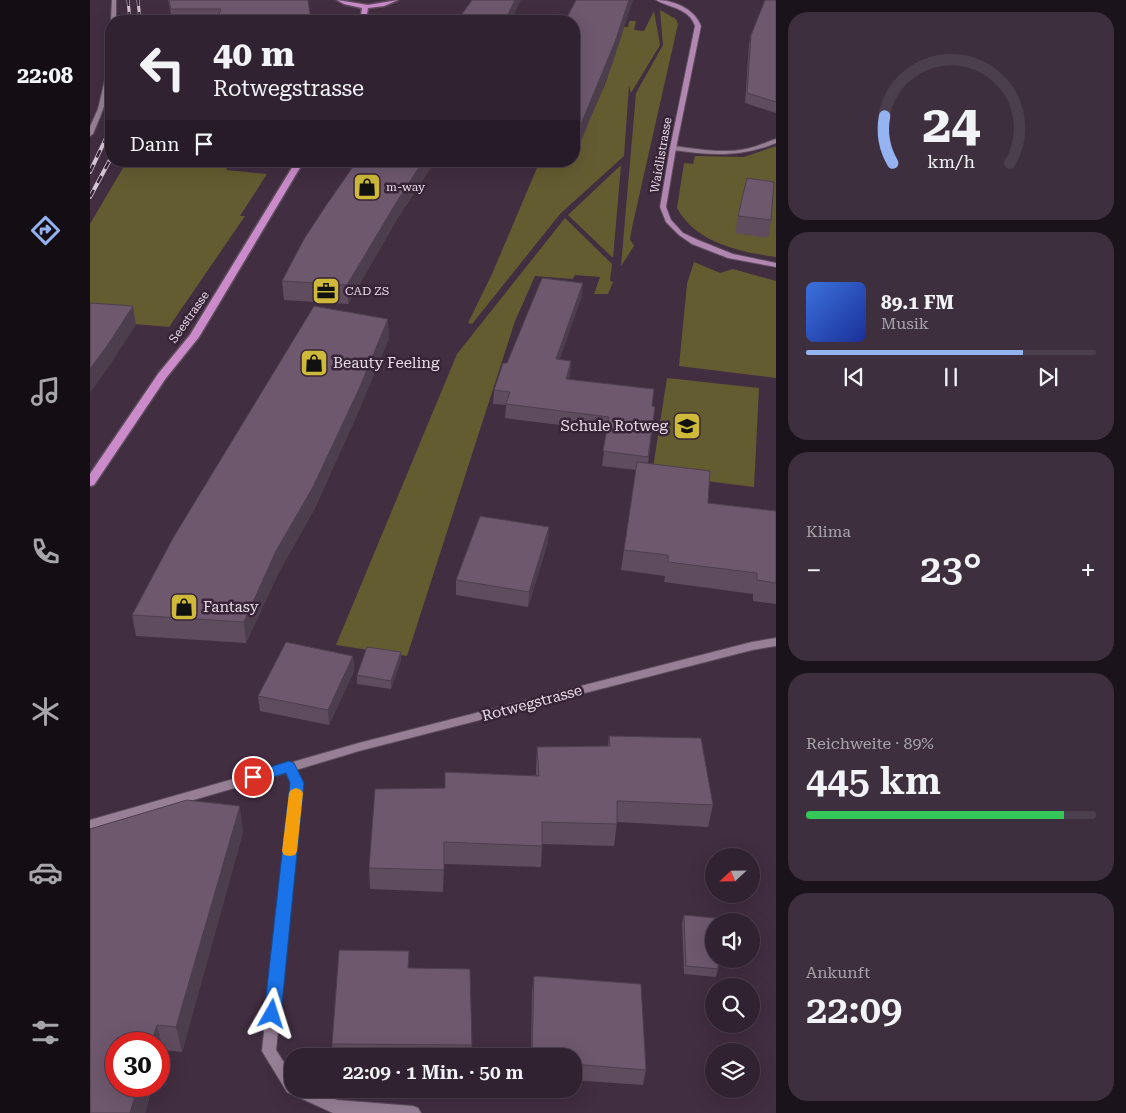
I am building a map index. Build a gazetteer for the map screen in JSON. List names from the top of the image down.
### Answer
{
  "streets": {
    "main road": ["Waidlistrasse", "Seestrasse"],
    "street": ["Rotwegstrasse"]
  },
  "places": {
    "shop": ["m-way", "Beauty Feeling", "Fantasy"],
    "office": ["CAD ZS"],
    "school or university": ["Schule Rotweg"]
  },
  "north": "left",
  "page": {
    "tabs": "22:08",
    "turn": ["40 m", "Rotwegstrasse"],
    "then": "Dann",
    "song": ["89.1 FM", "Musik"],
    "tile": [
      "Klima",
      ["Reichweite · 89%", "445 km"],
      ["Ankunft", "22:09"]
    ],
    "heat": ["−", "23°", "+"],
    "limit": "30",
    "trip": "22:09 · 1 Min. · 50 m",
    "gauge": ["24", "km/h"]
  }
}
